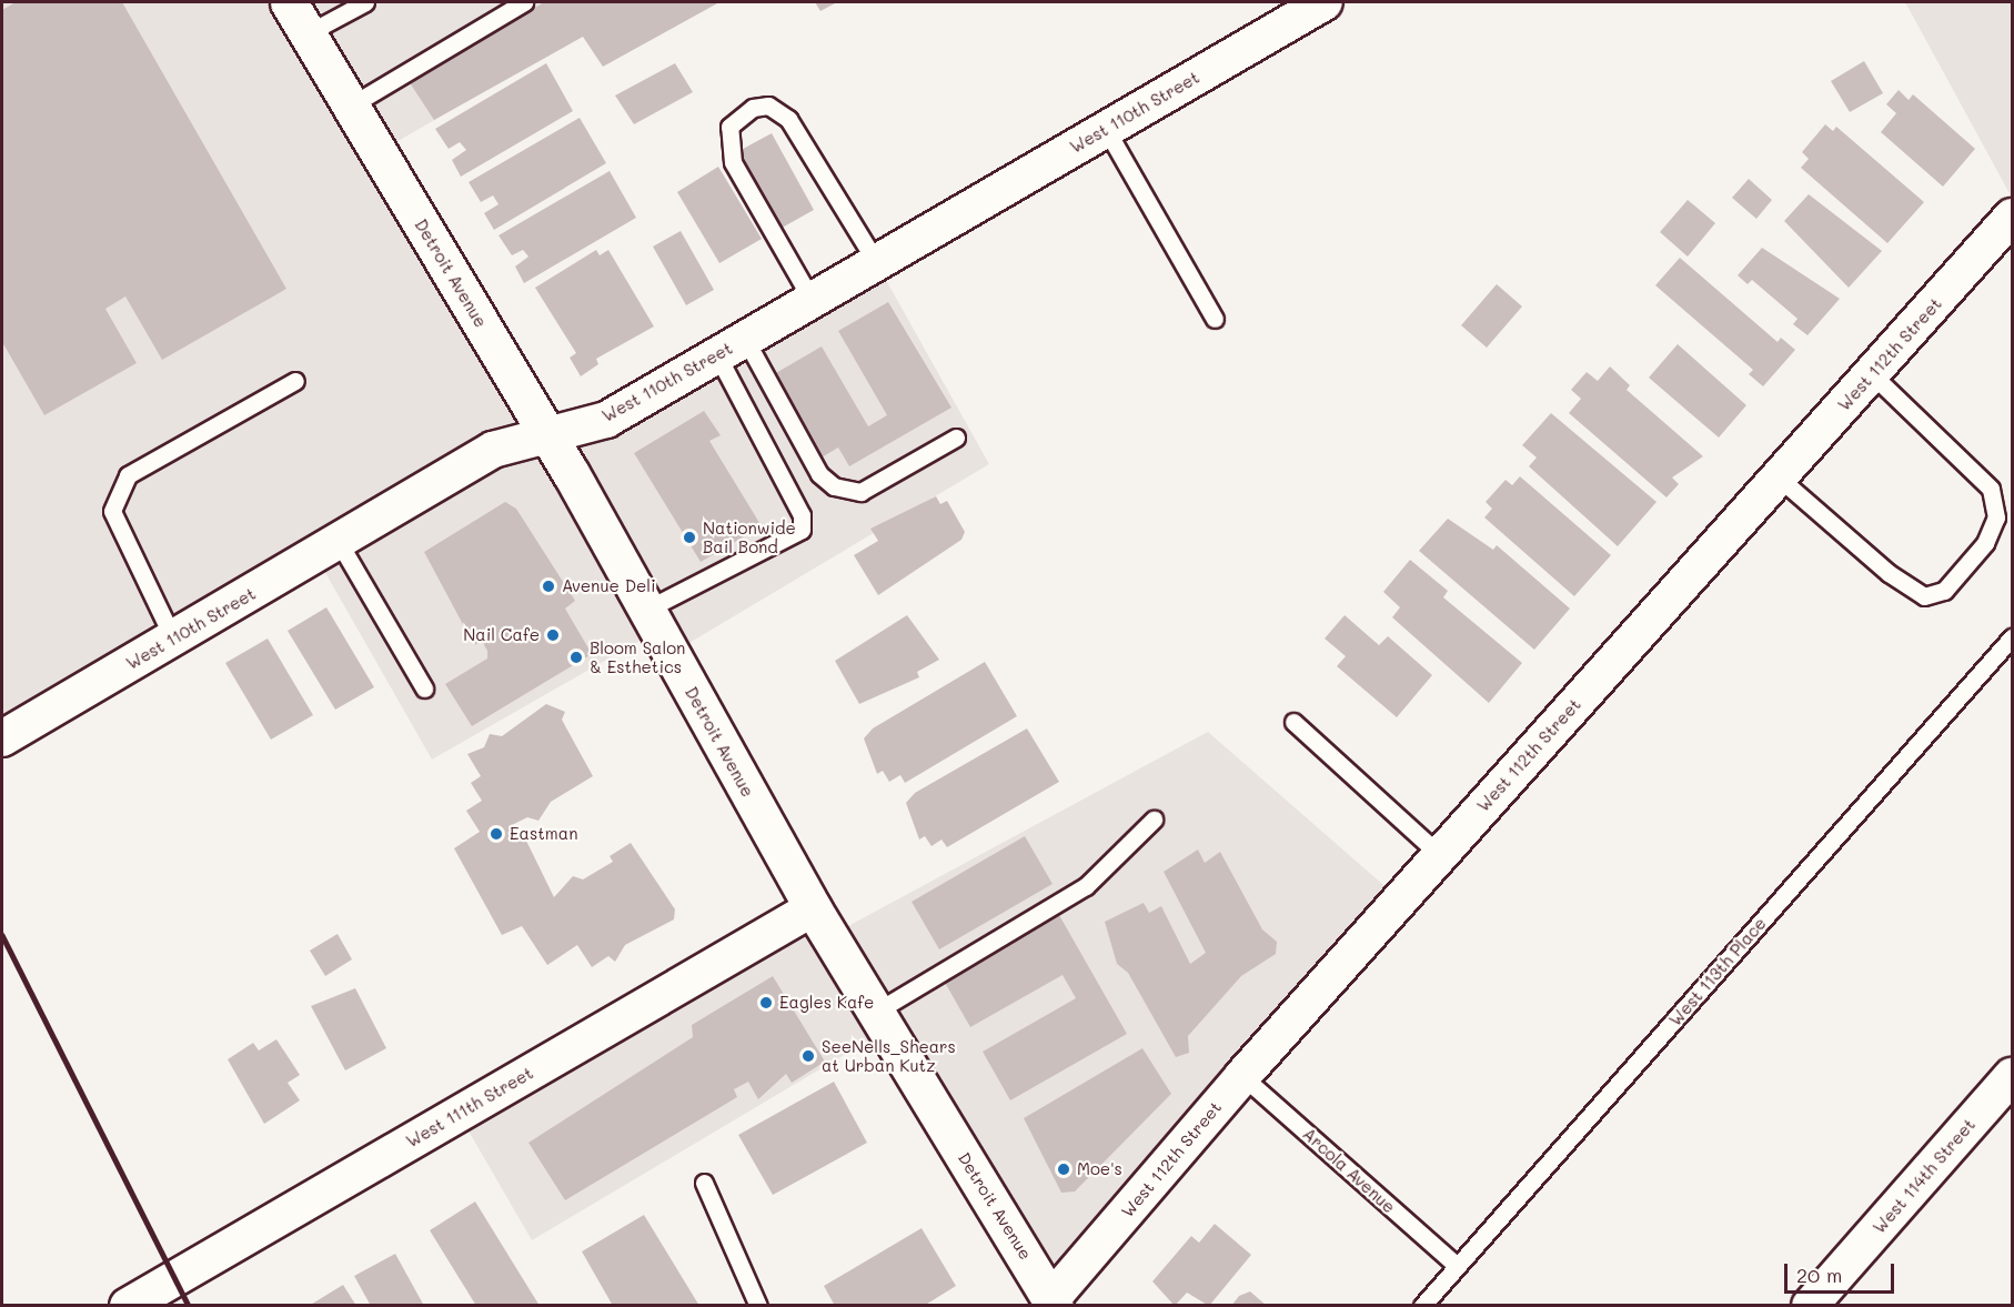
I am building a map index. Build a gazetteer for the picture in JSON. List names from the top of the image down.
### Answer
{
  "streets": {
    "main road": ["Detroit Avenue"],
    "street": [
      "West 110th Street",
      "West 112th Street",
      "West 111th Street",
      "West 114th Street"
    ],
    "lane": ["West 113th Place", "Arcola Avenue"]
  },
  "crossings": [
    ["West 110th Street", "Detroit Avenue"],
    ["Detroit Avenue", "West 112th Street"],
    ["Detroit Avenue", "West 111th Street"],
    ["West 112th Street", "Arcola Avenue"],
    ["West 113th Place", "Arcola Avenue"]
  ],
  "places": [
    "Nationwide Bail Bond",
    "Avenue Deli",
    "Nail Cafe",
    "Bloom Salon & Esthetics",
    "Eastman",
    "Eagles Kafe",
    "SeeNells_Shears at Urban Kutz",
    "Moe's"
  ],
  "scale_bar": "20 m"
}
